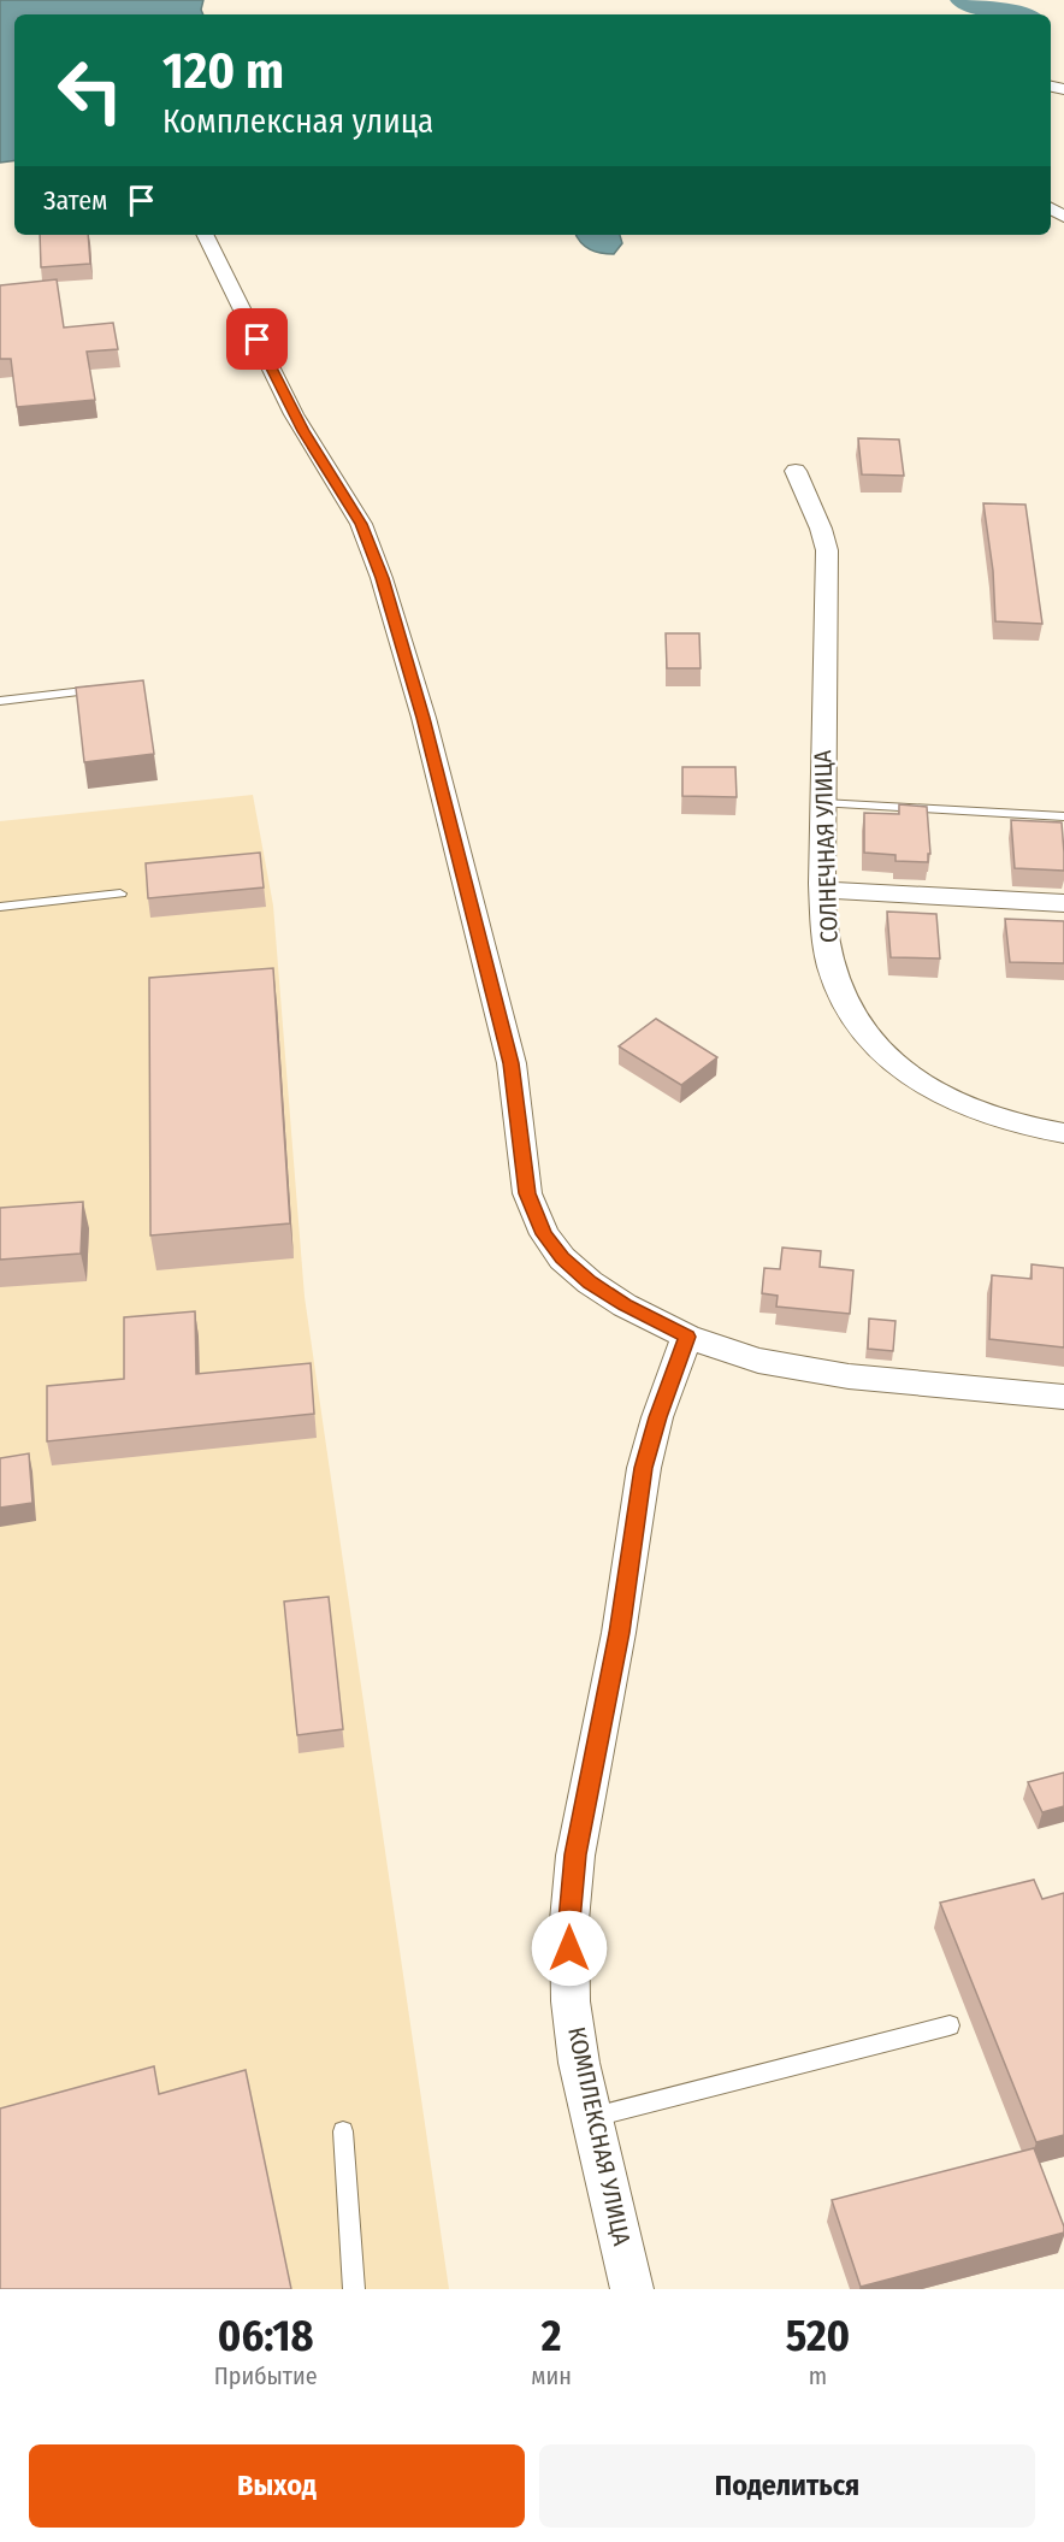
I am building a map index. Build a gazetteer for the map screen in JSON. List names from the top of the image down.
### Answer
{
  "streets": {
    "street": ["СОЛНЕЧНАЯ УЛИЦА", "КОМПЛЕКСНАЯ УЛИЦА"]
  },
  "page": {
    "turn": ["120 m", "Комплексная улица"],
    "then": "Затем",
    "eta": [
      "06:18",
      "Прибытие",
      "2",
      "мин",
      "520",
      "m"
    ],
    "buttons": ["Выход", "Поделиться"]
  }
}
